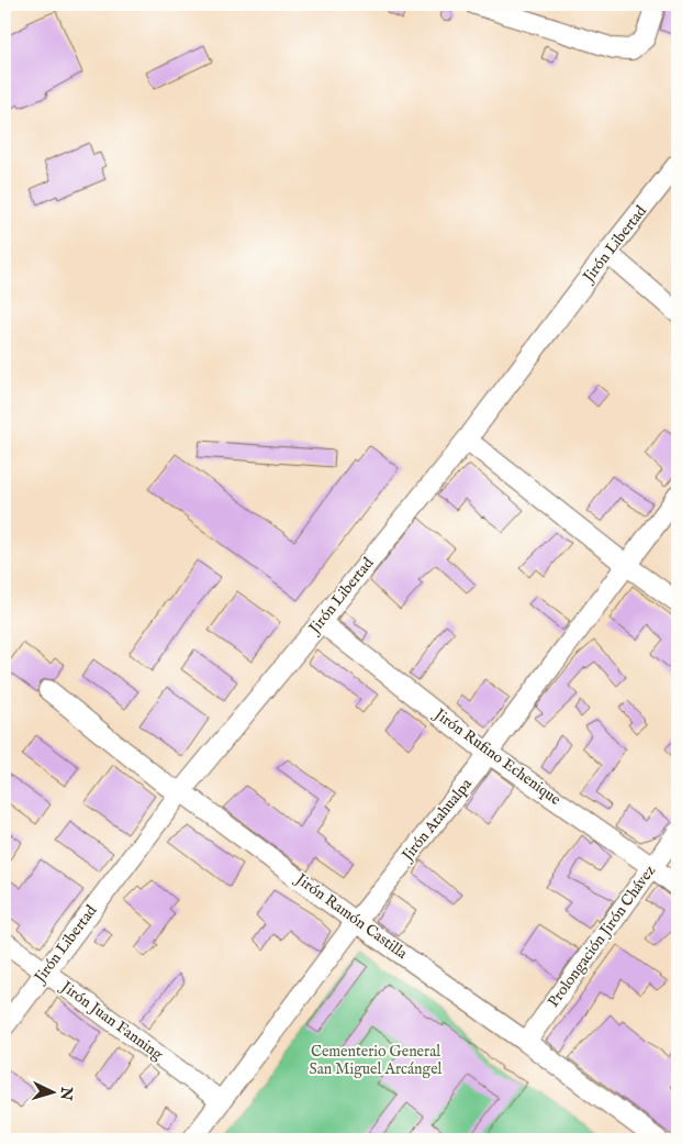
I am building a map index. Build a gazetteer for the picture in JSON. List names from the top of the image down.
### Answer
{
  "streets": {
    "street": [
      "Jirón Libertad",
      "Jirón Rufino Echenique",
      "Jirón Atahualpa",
      "Jirón Ramón Castilla",
      "Prolongación Jirón Chávez",
      "Jirón Juan Fanning"
    ]
  },
  "crossings": [
    ["Jirón Libertad", "Jirón Rufino Echenique"],
    ["Jirón Libertad", "Jirón Ramón Castilla"],
    ["Jirón Libertad", "Jirón Juan Fanning"],
    ["Jirón Rufino Echenique", "Jirón Atahualpa"],
    ["Jirón Rufino Echenique", "Prolongación Jirón Chávez"],
    ["Jirón Atahualpa", "Jirón Ramón Castilla"],
    ["Jirón Atahualpa", "Jirón Juan Fanning"],
    ["Jirón Ramón Castilla", "Prolongación Jirón Chávez"]
  ],
  "parks": ["Cementerio General San Miguel Arcángel"],
  "north": "right"
}
